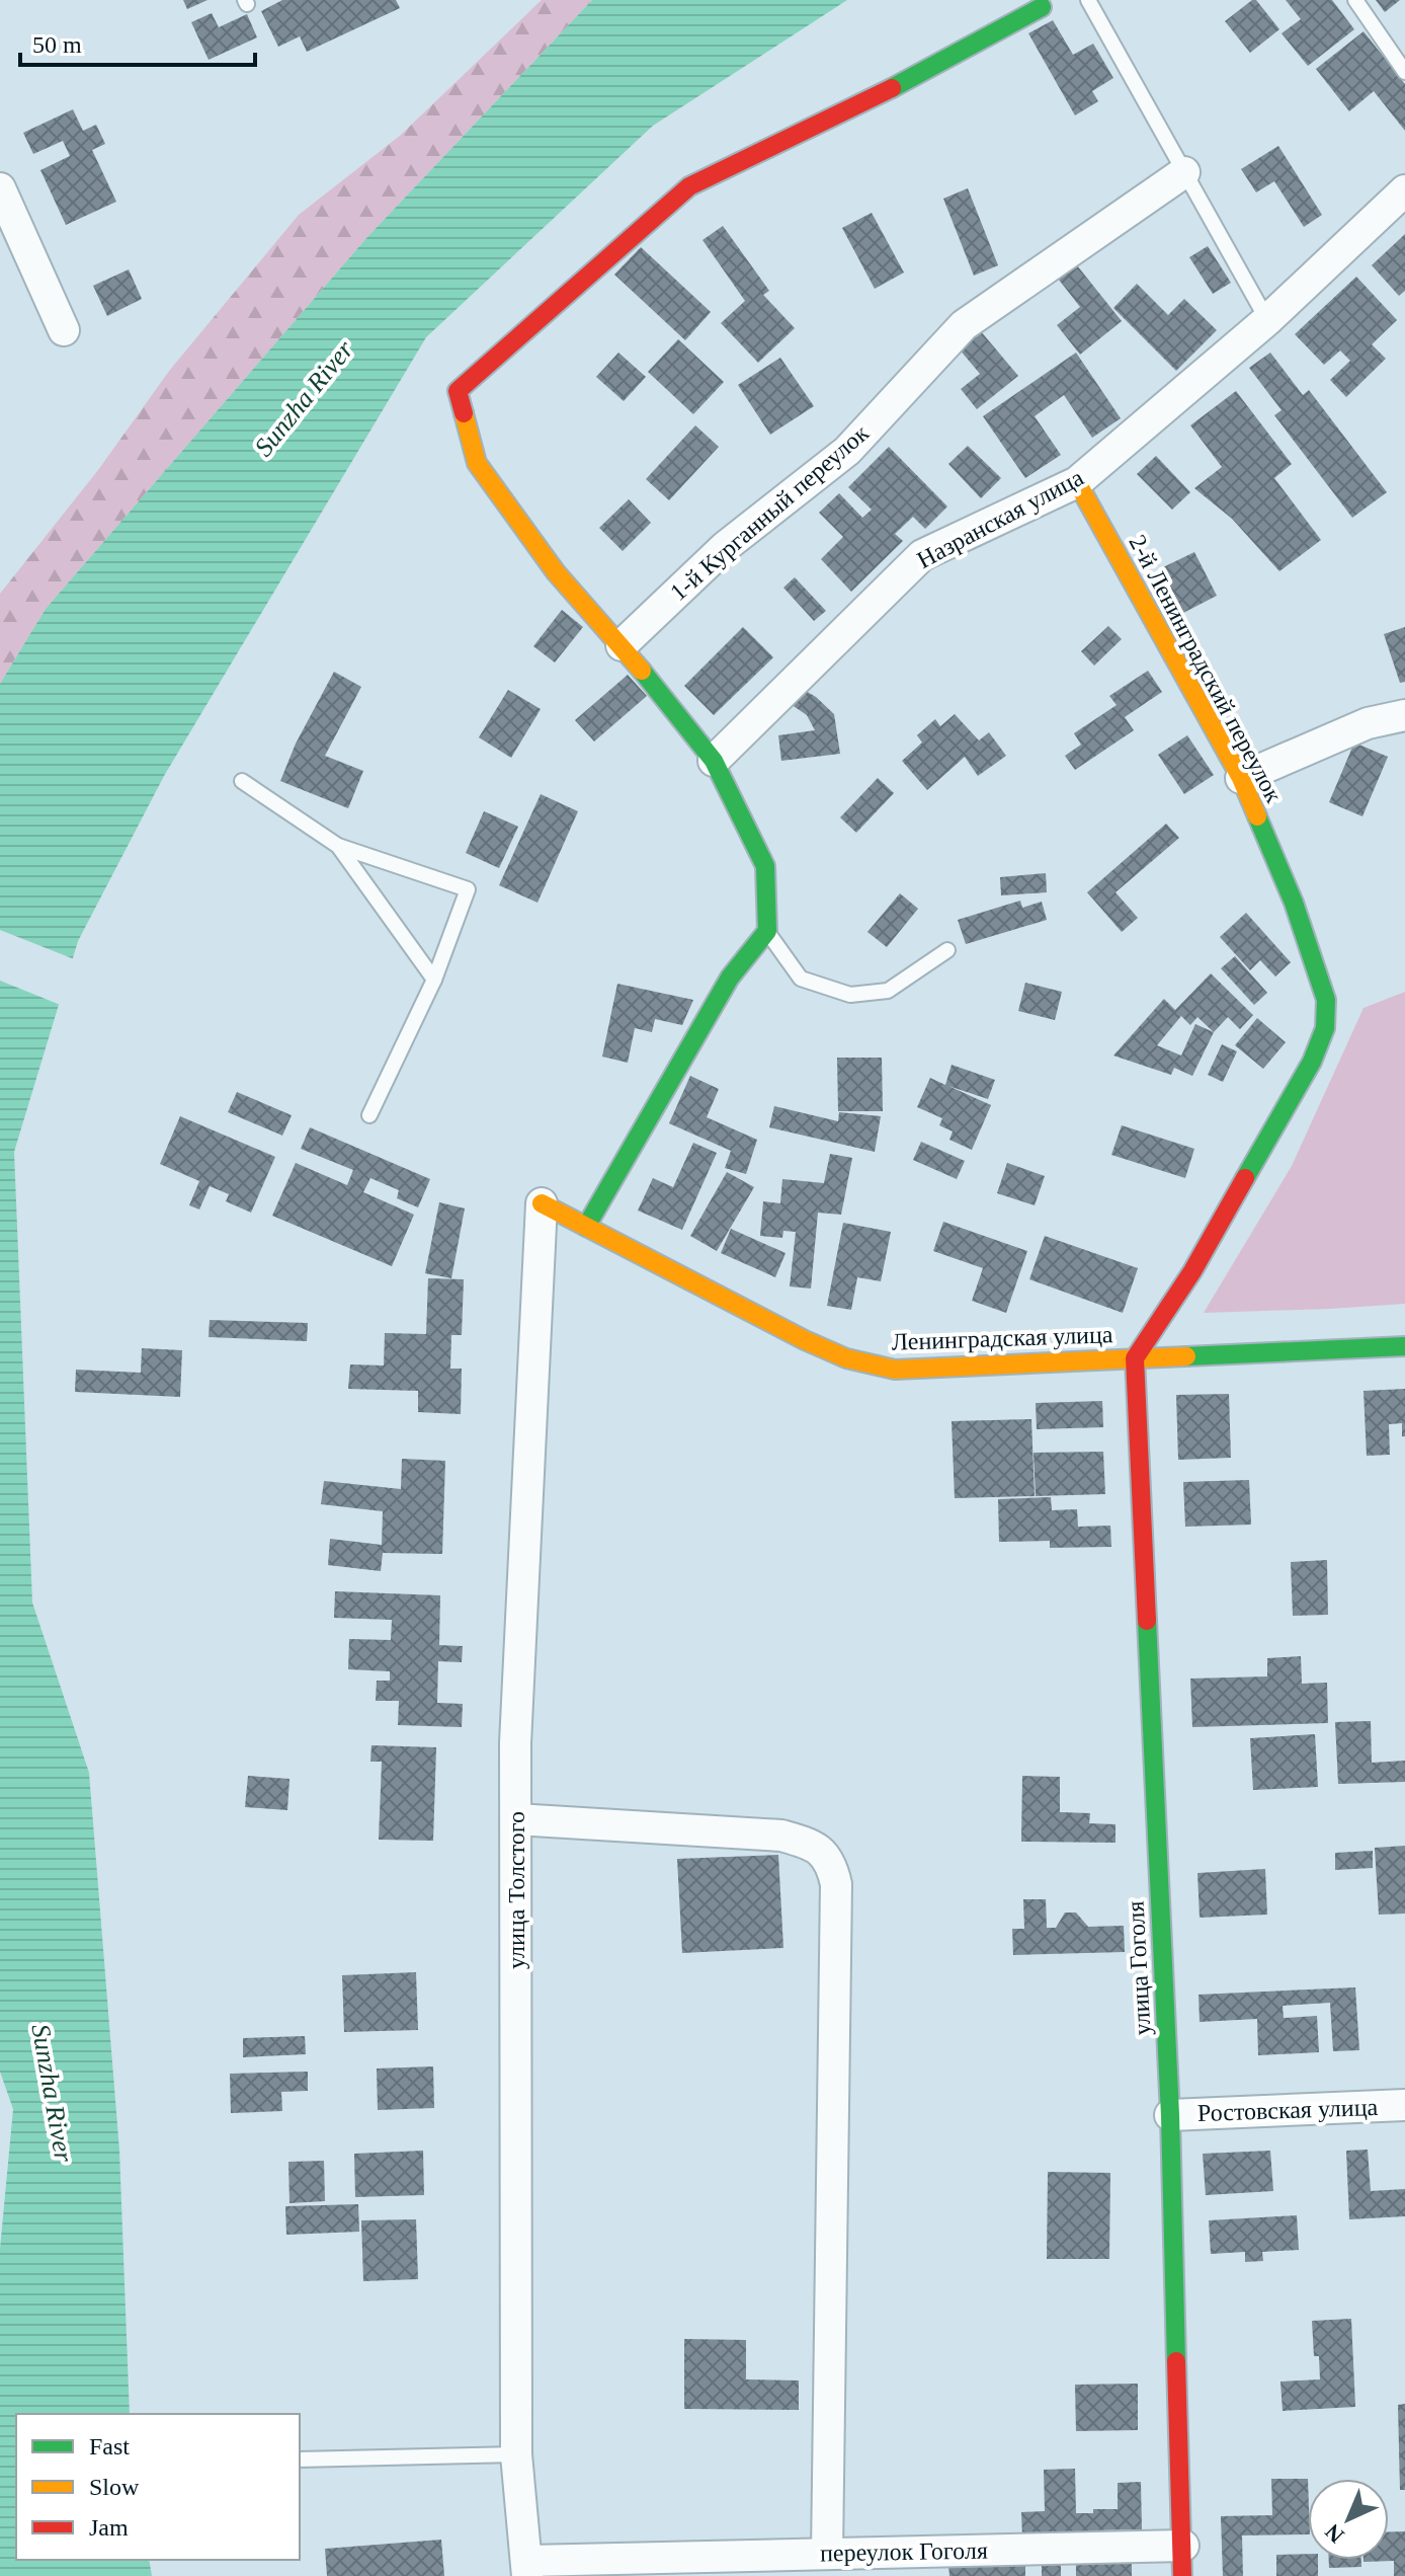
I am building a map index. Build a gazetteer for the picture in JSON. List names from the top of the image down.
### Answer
{
  "streets": {
    "street": [
      "1-й Курганный переулок",
      "Назранская улица",
      "2-й Ленинградский переулок",
      "Ленинградская улица",
      "улица Толстого",
      "улица Гоголя",
      "Ростовская улица",
      "переулок Гоголя"
    ]
  },
  "crossings": [
    ["Назранская улица", "2-й Ленинградский переулок"],
    ["2-й Ленинградский переулок", "Ленинградская улица"],
    ["2-й Ленинградский переулок", "улица Гоголя"],
    ["Ленинградская улица", "улица Толстого"],
    ["Ленинградская улица", "улица Гоголя"],
    ["улица Толстого", "переулок Гоголя"],
    ["улица Гоголя", "Ростовская улица"],
    ["улица Гоголя", "переулок Гоголя"]
  ],
  "water": ["Sunzha River"],
  "legend": ["Fast", "Slow", "Jam"],
  "scale_bar": "50 m",
  "north": "bottom left"
}
